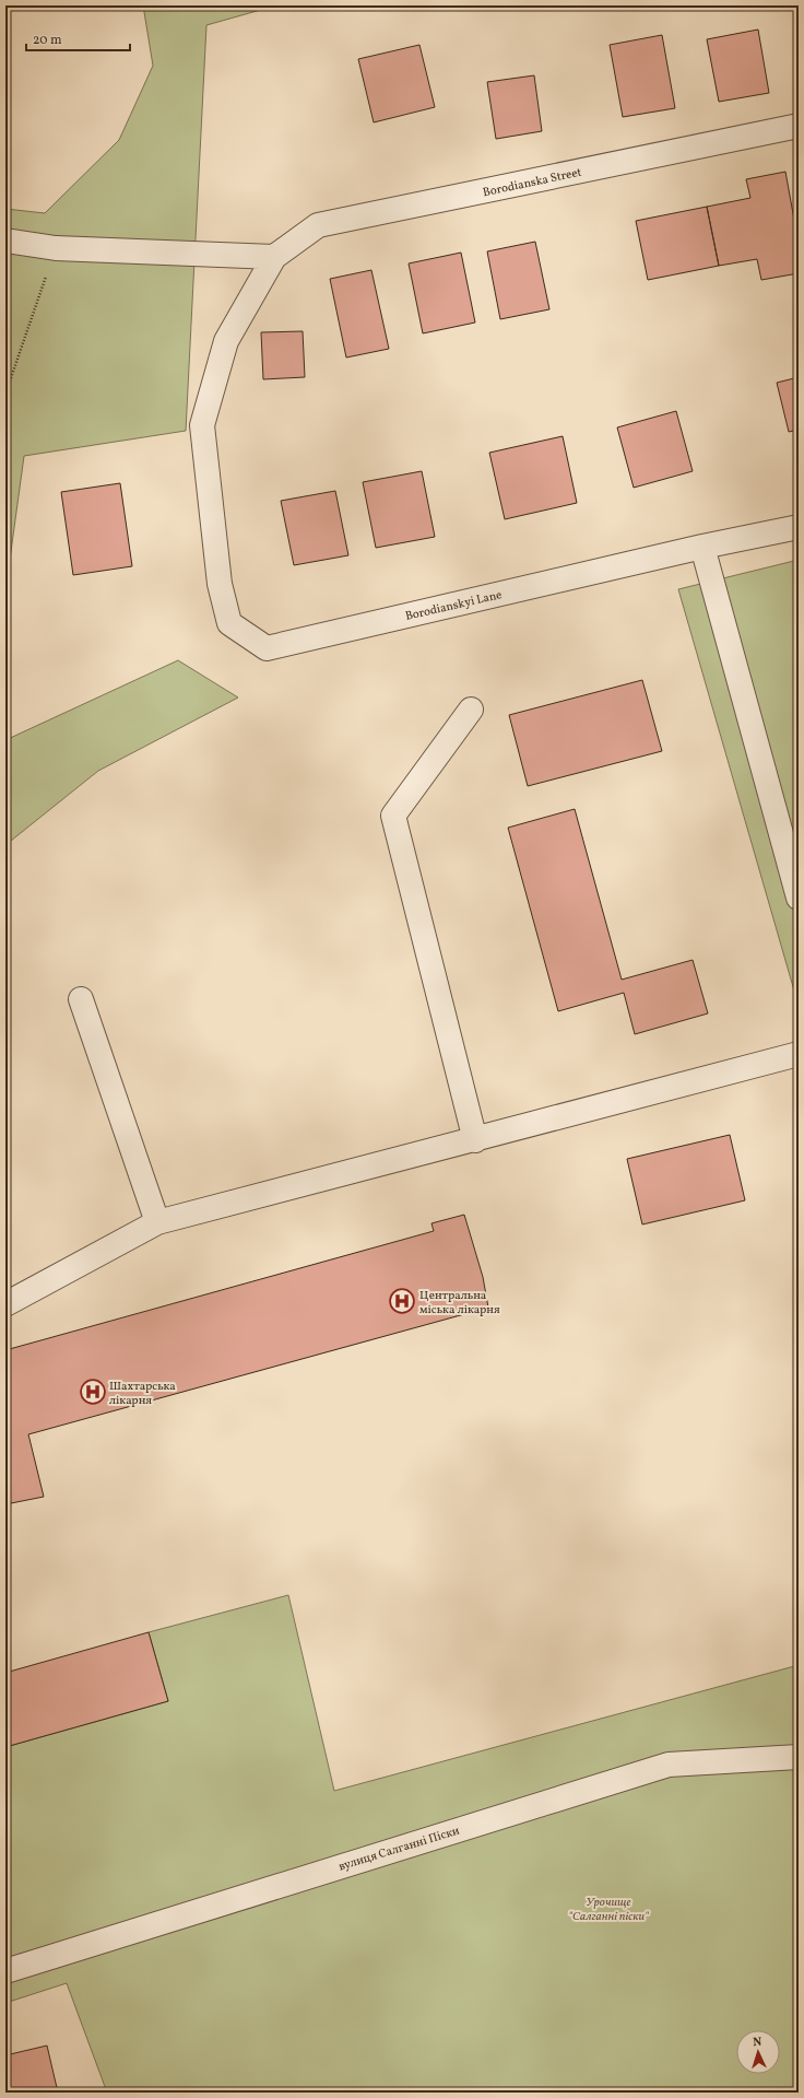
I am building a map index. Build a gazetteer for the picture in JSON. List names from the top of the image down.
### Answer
{
  "streets": {
    "street": ["Borodianska Street", "Borodianskyi Lane", "вулиця Салганні Піски"]
  },
  "crossings": [
    ["Borodianska Street", "Borodianskyi Lane"]
  ],
  "parks": ["Урочище \"Салганні піски\""],
  "places": {
    "hospital": ["Центральна міська лікарня", "Шахтарська лікарня"]
  },
  "scale_bar": "20 m",
  "north": "top"
}
